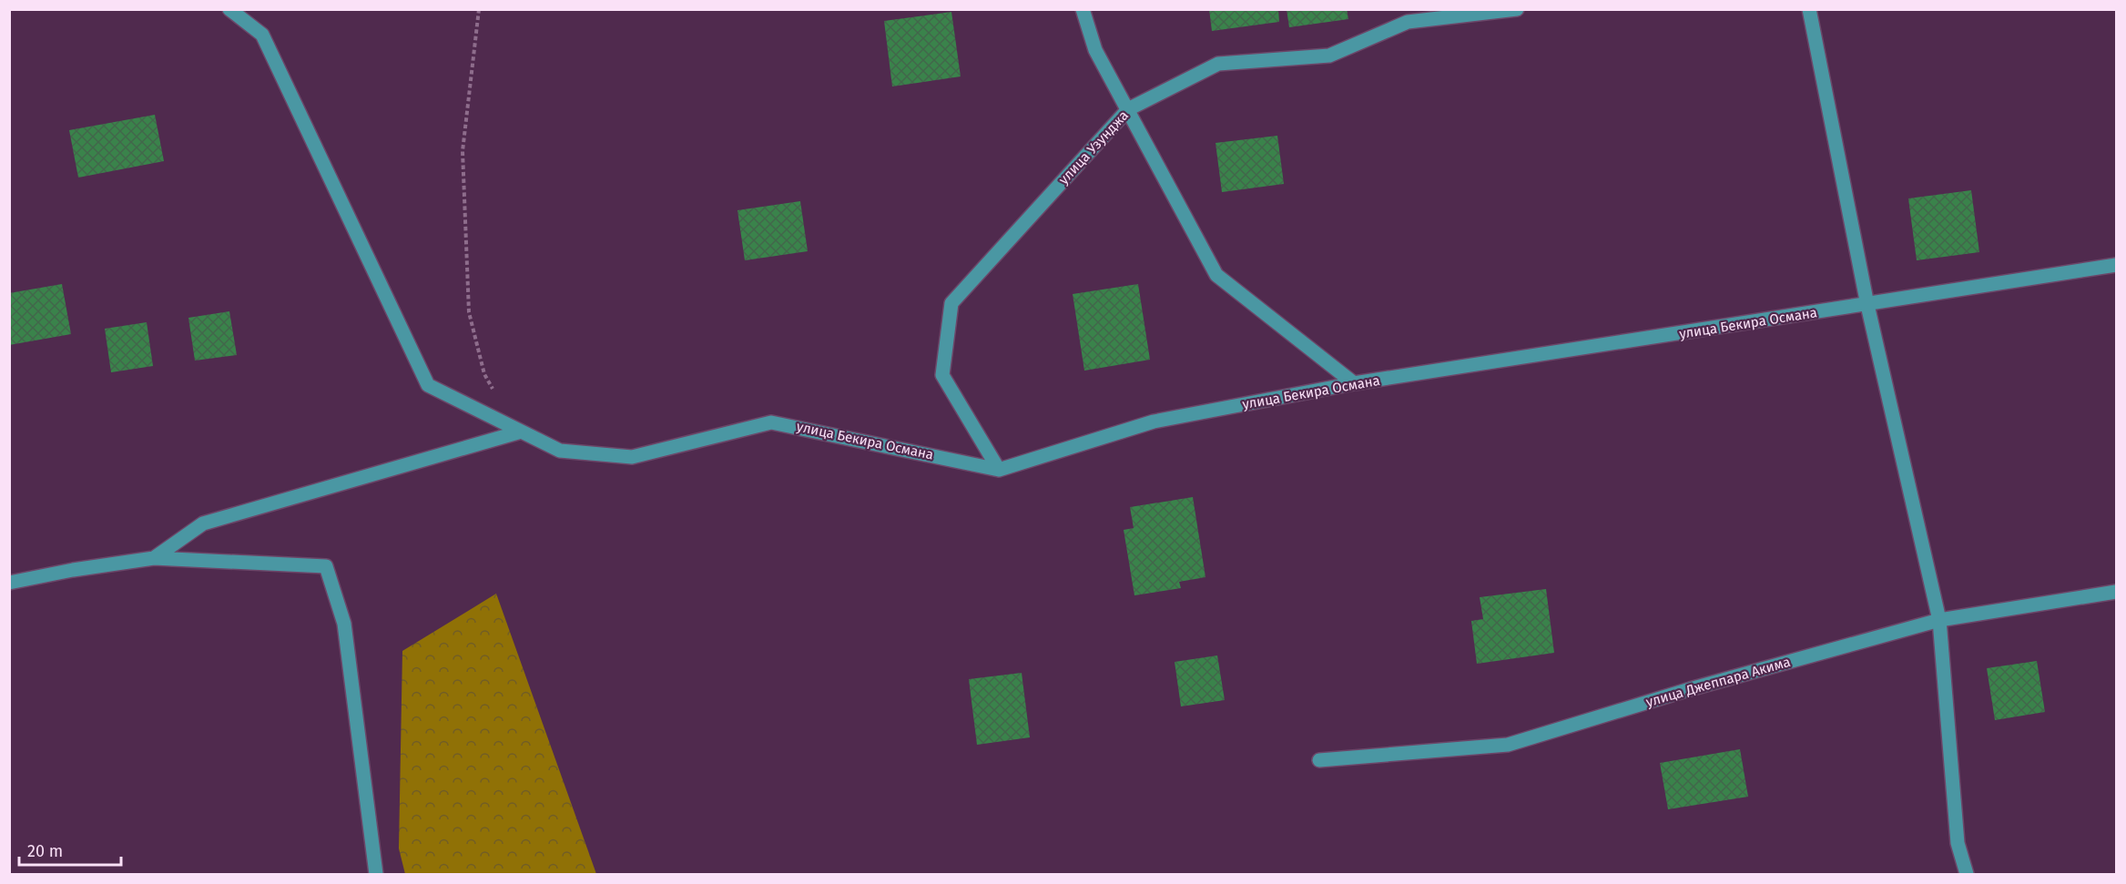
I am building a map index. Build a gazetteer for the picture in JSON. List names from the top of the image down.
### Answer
{
  "streets": {
    "street": ["улица Узунджа", "улица Бекира Османа", "улица Джеппара Акима"]
  },
  "crossings": [
    ["улица Узунджа", "улица Бекира Османа"]
  ],
  "scale_bar": "20 m"
}
